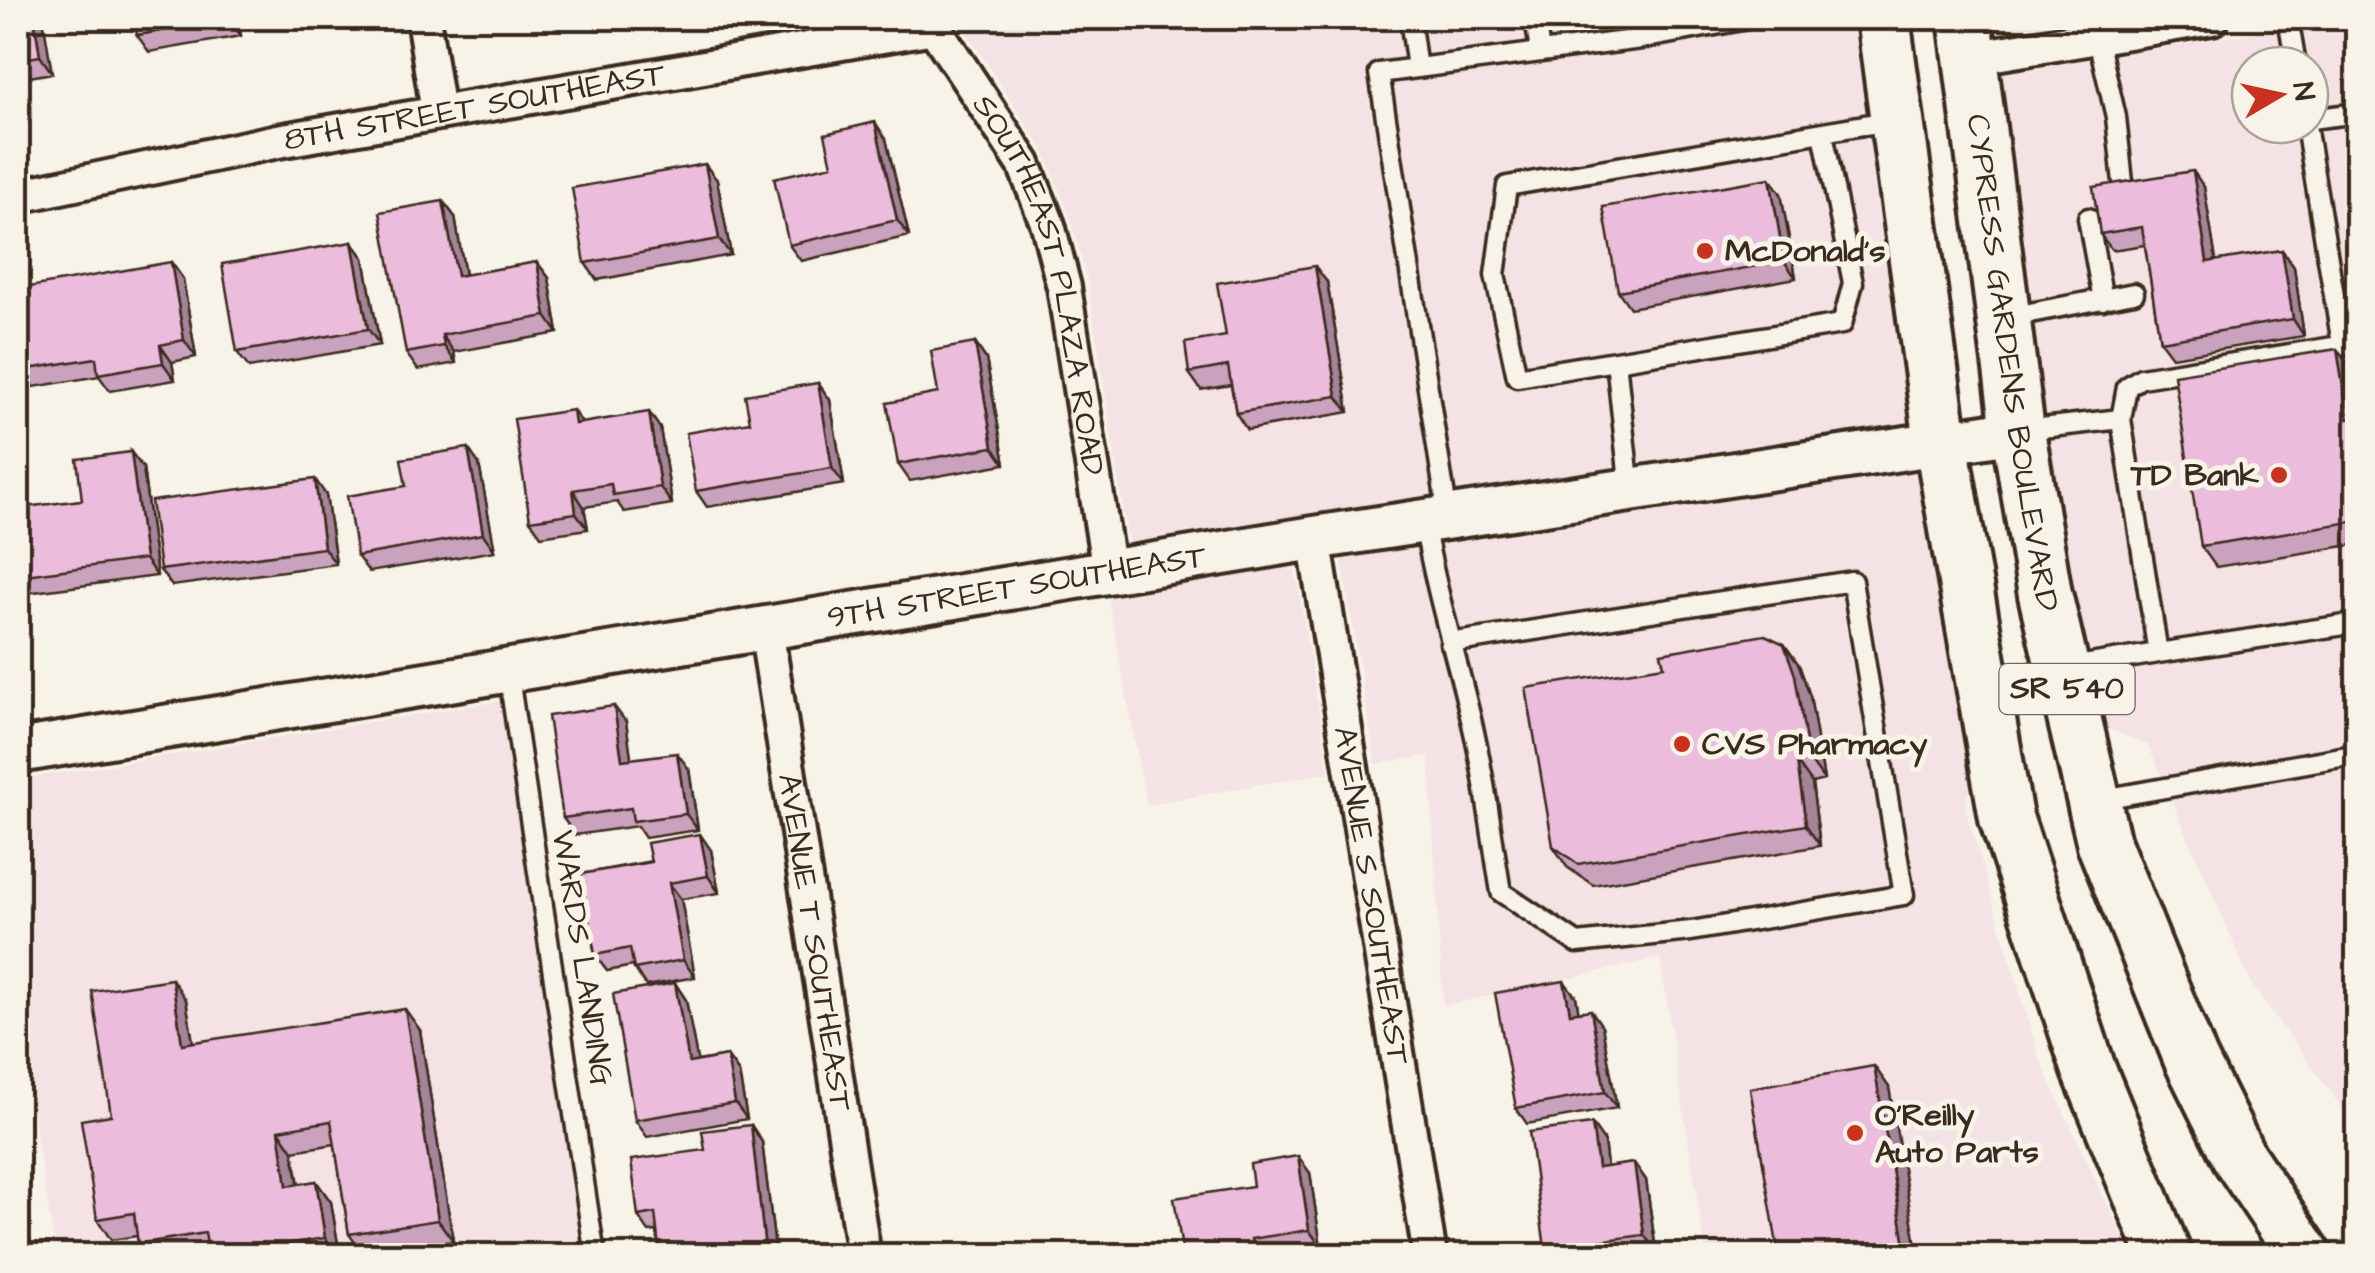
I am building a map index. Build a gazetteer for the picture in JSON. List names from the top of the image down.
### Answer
{
  "streets": {
    "main road": ["CYPRESS GARDENS BOULEVARD", "SR 540"],
    "street": [
      "8TH STREET SOUTHEAST",
      "SOUTHEAST PLAZA ROAD",
      "9TH STREET SOUTHEAST",
      "AVENUE S SOUTHEAST",
      "AVENUE T SOUTHEAST"
    ],
    "lane": ["WARDS LANDING"]
  },
  "crossings": [
    ["8TH STREET SOUTHEAST", "SOUTHEAST PLAZA ROAD"],
    ["SOUTHEAST PLAZA ROAD", "9TH STREET SOUTHEAST"],
    ["CYPRESS GARDENS BOULEVARD", "9TH STREET SOUTHEAST"],
    ["9TH STREET SOUTHEAST", "SR 540"],
    ["9TH STREET SOUTHEAST", "AVENUE S SOUTHEAST"],
    ["9TH STREET SOUTHEAST", "AVENUE T SOUTHEAST"],
    ["9TH STREET SOUTHEAST", "WARDS LANDING"]
  ],
  "places": [
    "McDonald's",
    "TD Bank",
    "CVS Pharmacy",
    "O'Reilly Auto Parts"
  ],
  "north": "right"
}
